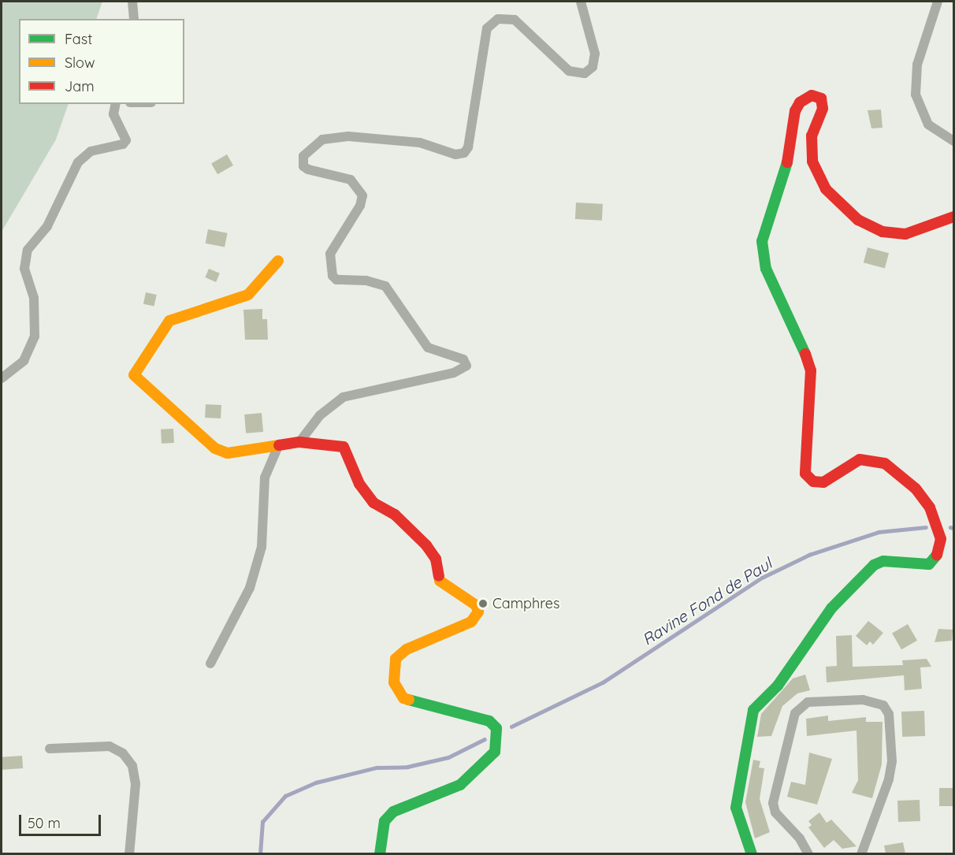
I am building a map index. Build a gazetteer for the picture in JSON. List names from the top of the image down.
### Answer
{
  "water": ["Ravine Fond de Paul"],
  "places": ["Camphres"],
  "legend": ["Fast", "Slow", "Jam"],
  "scale_bar": "50 m"
}
